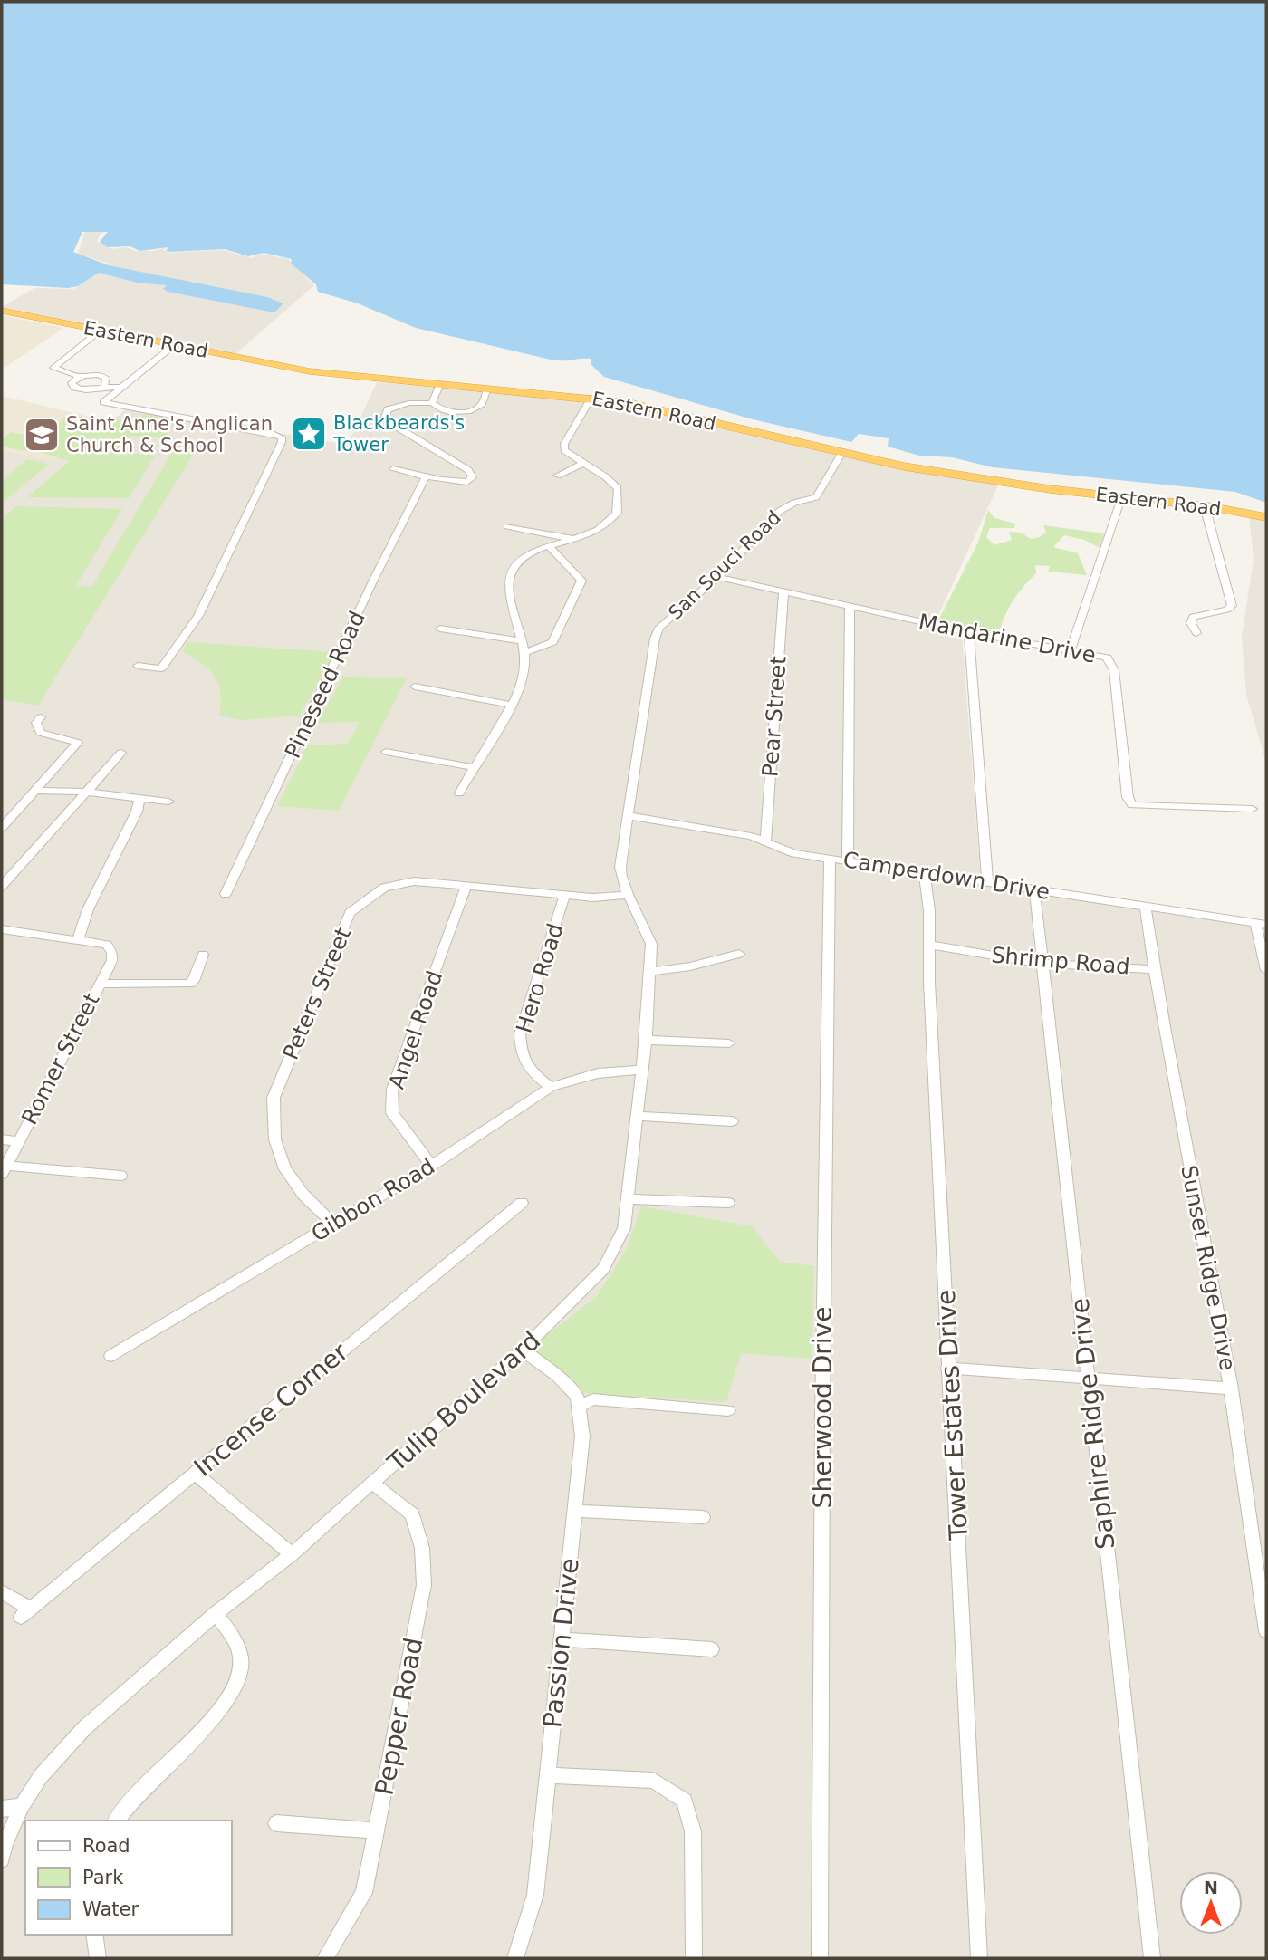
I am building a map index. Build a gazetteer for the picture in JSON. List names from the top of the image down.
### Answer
{
  "streets": {
    "highway": ["Eastern Road"],
    "street": [
      "San Souci Road",
      "Mandarine Drive",
      "Pineseed Road",
      "Pear Street",
      "Camperdown Drive",
      "Shrimp Road",
      "Hero Road",
      "Peters Street",
      "Angel Road",
      "Romer Street",
      "Gibbon Road",
      "Sunset Ridge Drive",
      "Tulip Boulevard",
      "Sherwood Drive",
      "Incense Corner",
      "Tower Estates Drive",
      "Saphire Ridge Drive",
      "Passion Drive",
      "Pepper Road"
    ]
  },
  "crossings": [
    ["Eastern Road", "San Souci Road"],
    ["San Souci Road", "Mandarine Drive"],
    ["San Souci Road", "Camperdown Drive"],
    ["San Souci Road", "Tulip Boulevard"],
    ["Mandarine Drive", "Pear Street"],
    ["Pear Street", "Camperdown Drive"],
    ["Camperdown Drive", "Sunset Ridge Drive"],
    ["Camperdown Drive", "Tulip Boulevard"],
    ["Camperdown Drive", "Sherwood Drive"],
    ["Camperdown Drive", "Tower Estates Drive"],
    ["Camperdown Drive", "Saphire Ridge Drive"],
    ["Shrimp Road", "Sunset Ridge Drive"],
    ["Shrimp Road", "Tower Estates Drive"],
    ["Shrimp Road", "Saphire Ridge Drive"],
    ["Hero Road", "Peters Street"],
    ["Hero Road", "Gibbon Road"],
    ["Peters Street", "Angel Road"],
    ["Peters Street", "Gibbon Road"],
    ["Peters Street", "Tulip Boulevard"],
    ["Angel Road", "Gibbon Road"],
    ["Gibbon Road", "Tulip Boulevard"],
    ["Tulip Boulevard", "Passion Drive"],
    ["Tulip Boulevard", "Pepper Road"]
  ],
  "places": {
    "place": ["Blackbeards's Tower"],
    "school or university": ["Saint Anne's Anglican Church & School"]
  },
  "legend": ["Road", "Park", "Water"],
  "north": "top"
}
